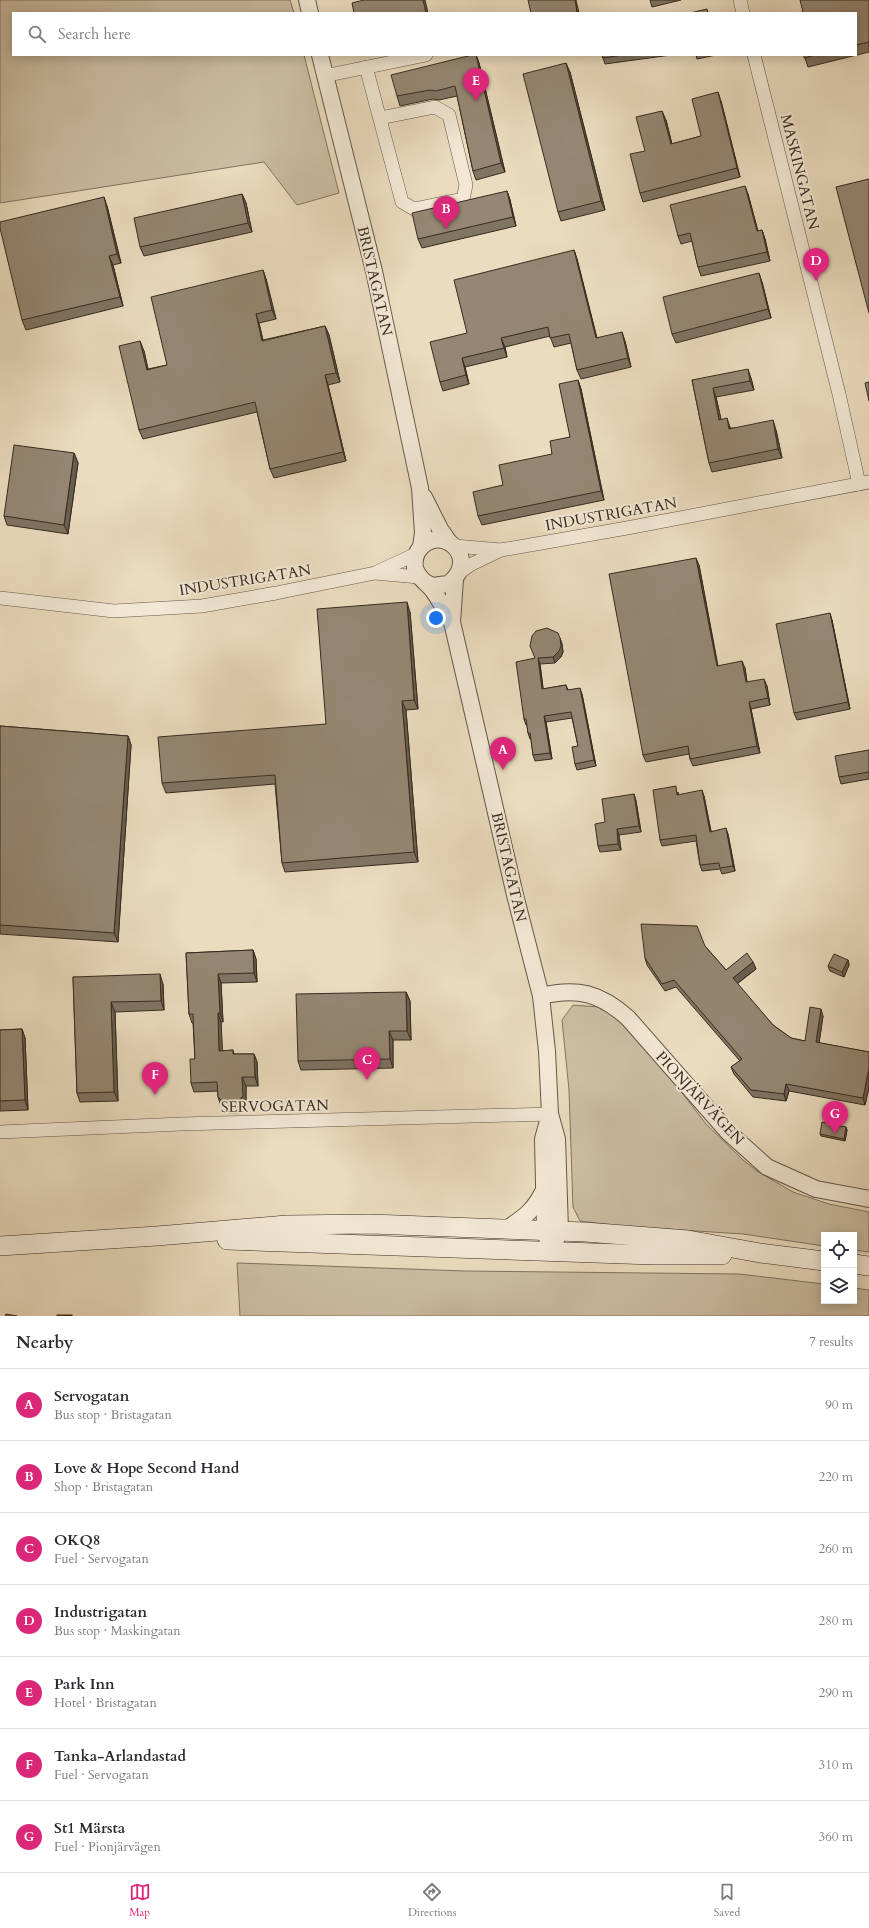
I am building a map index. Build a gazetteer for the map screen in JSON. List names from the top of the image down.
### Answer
{
  "streets": {
    "street": [
      "MASKINGATAN",
      "BRISTAGATAN",
      "INDUSTRIGATAN",
      "PIONJÄRVÄGEN",
      "SERVOGATAN"
    ]
  },
  "crossings": [
    ["MASKINGATAN", "INDUSTRIGATAN"],
    ["BRISTAGATAN", "INDUSTRIGATAN"],
    ["BRISTAGATAN", "PIONJÄRVÄGEN"],
    ["BRISTAGATAN", "SERVOGATAN"]
  ],
  "page": {
    "search": "Search here",
    "pins": [
      "E",
      "B",
      "D",
      "A",
      "C",
      "F",
      "G"
    ],
    "heading": ["Nearby", "7 results"],
    "list": [
      {
        "mark": "A",
        "name": "Servogatan",
        "note": "Bus stop · Bristagatan",
        "value": "90 m"
      },
      {
        "mark": "B",
        "name": "Love & Hope Second Hand",
        "note": "Shop · Bristagatan",
        "value": "220 m"
      },
      {
        "mark": "C",
        "name": "OKQ8",
        "note": "Fuel · Servogatan",
        "value": "260 m"
      },
      {
        "mark": "D",
        "name": "Industrigatan",
        "note": "Bus stop · Maskingatan",
        "value": "280 m"
      },
      {
        "mark": "E",
        "name": "Park Inn",
        "note": "Hotel · Bristagatan",
        "value": "290 m"
      },
      {
        "mark": "F",
        "name": "Tanka-Arlandastad",
        "note": "Fuel · Servogatan",
        "value": "310 m"
      },
      {
        "mark": "G",
        "name": "St1 Märsta",
        "note": "Fuel · Pionjärvägen",
        "value": "360 m"
      }
    ],
    "nav": ["Map", "Directions", "Saved"]
  }
}
